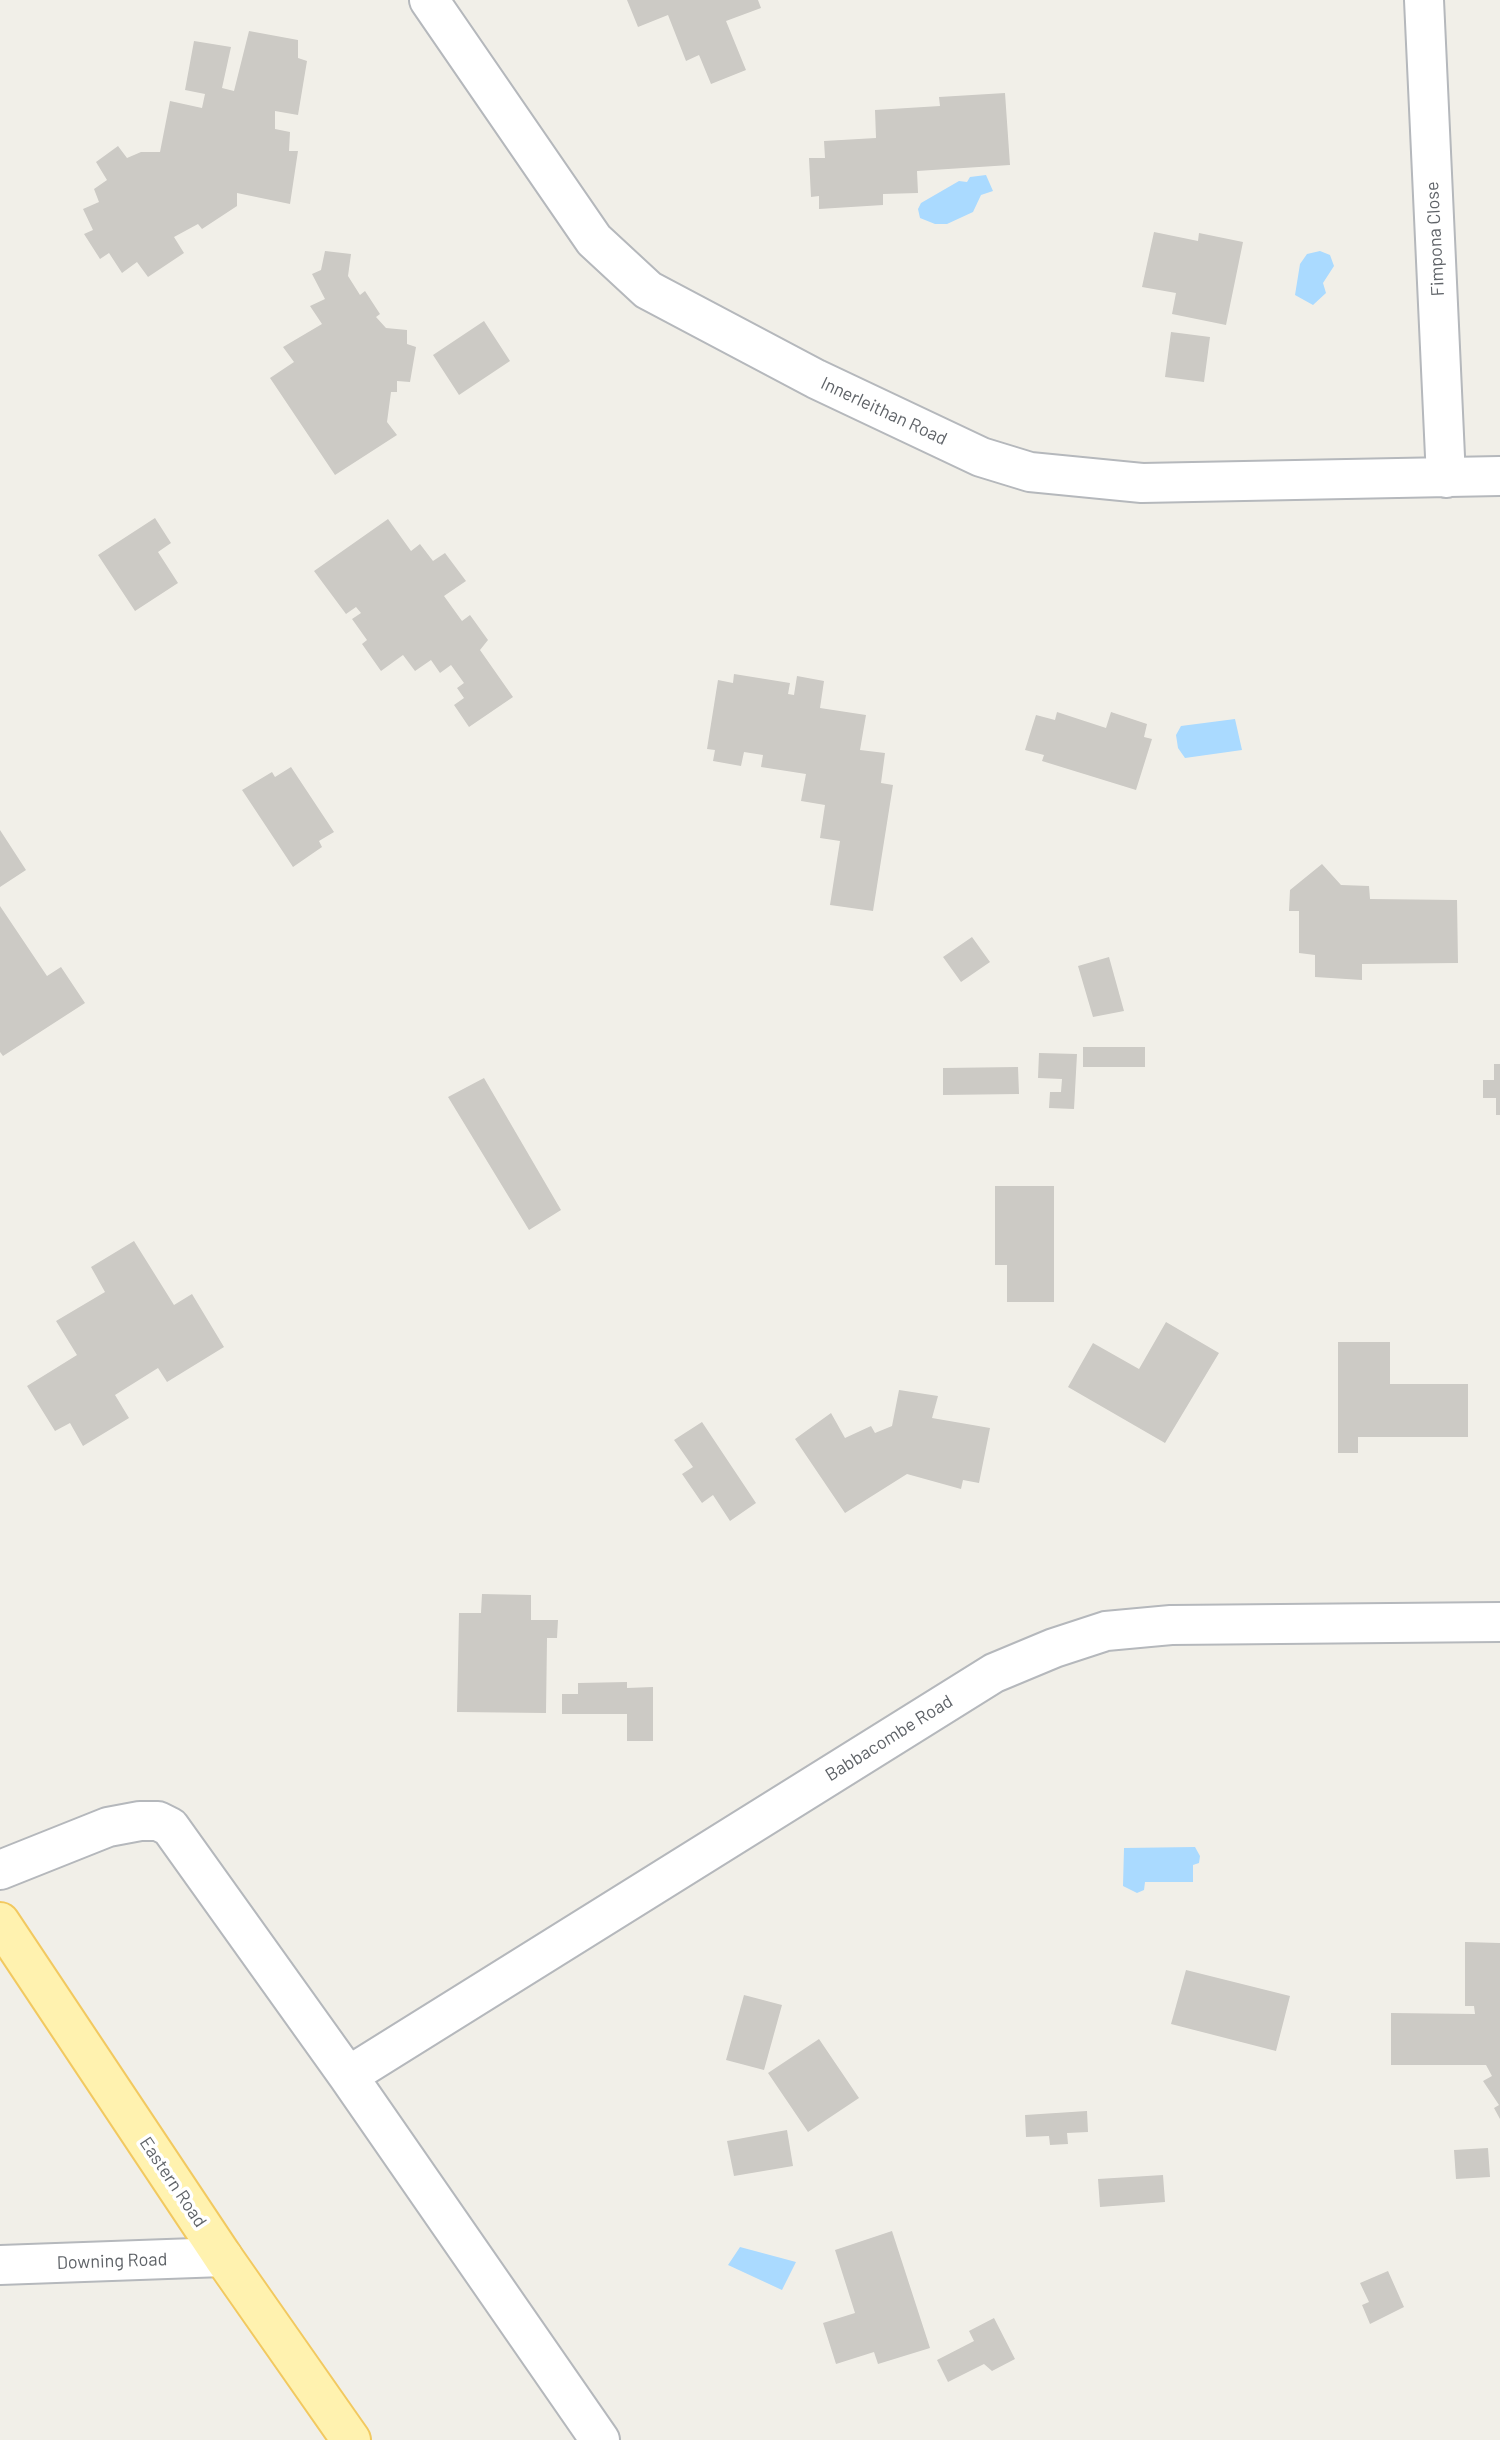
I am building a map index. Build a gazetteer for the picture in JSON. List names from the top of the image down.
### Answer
{
  "streets": {
    "main road": ["Eastern Road"],
    "street": [
      "Fimpona Close",
      "Innerleithan Road",
      "Babbacombe Road",
      "Downing Road"
    ]
  },
  "crossings": [
    ["Fimpona Close", "Innerleithan Road"],
    ["Eastern Road", "Downing Road"]
  ]
}
